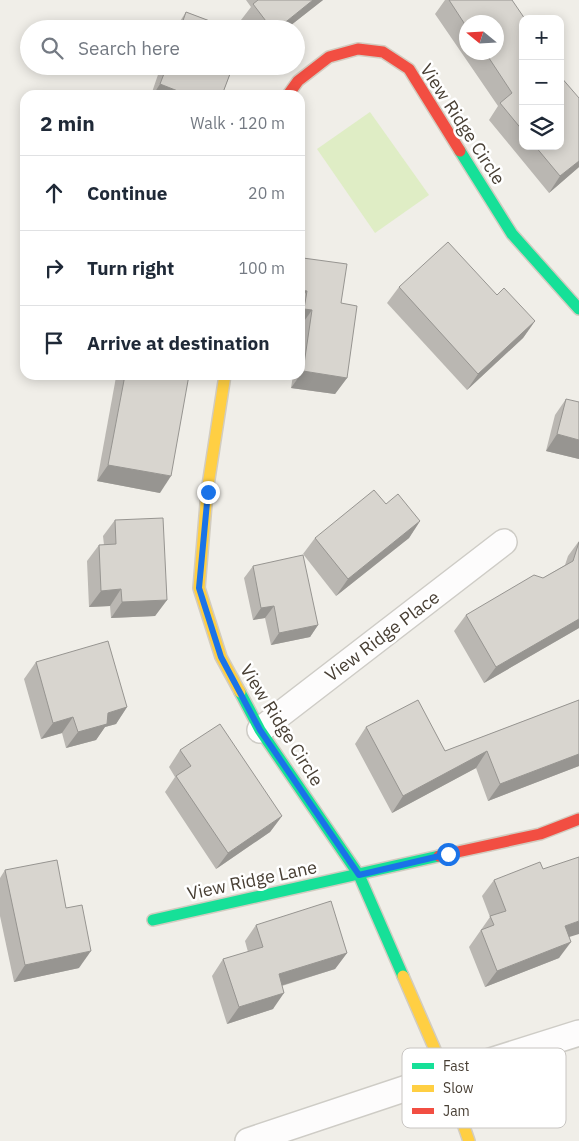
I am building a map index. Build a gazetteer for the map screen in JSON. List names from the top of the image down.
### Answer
{
  "streets": {
    "street": ["View Ridge Circle", "View Ridge Place", "View Ridge Lane"]
  },
  "crossings": [
    ["View Ridge Circle", "View Ridge Place"],
    ["View Ridge Circle", "View Ridge Lane"]
  ],
  "legend": ["Fast", "Slow", "Jam"],
  "north": "left",
  "page": {
    "map_buttons": ["+", "−"],
    "search": "Search here",
    "heading": ["2 min", "Walk · 120 m"],
    "list": [
      ["Continue", "20 m"],
      ["Turn right", "100 m"],
      "Arrive at destination"
    ]
  }
}
